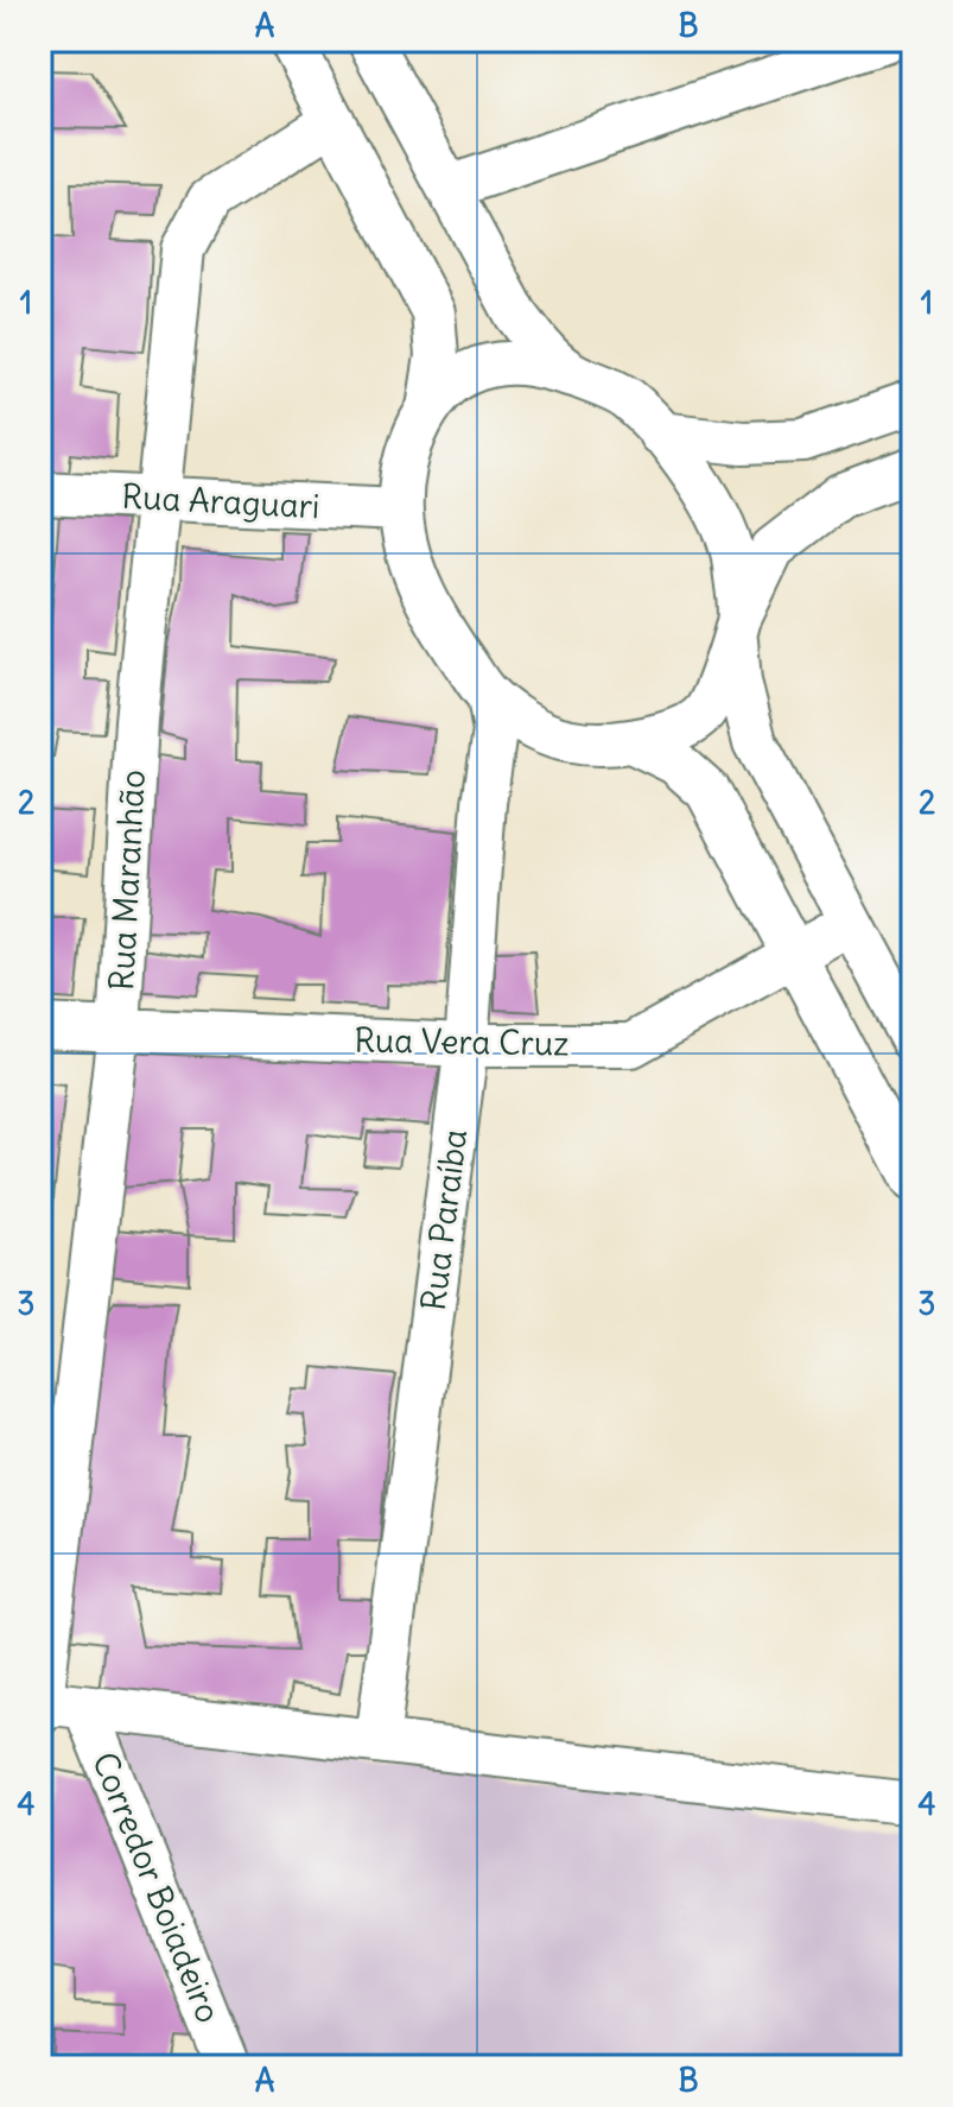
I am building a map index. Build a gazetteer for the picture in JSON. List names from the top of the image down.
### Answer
{
  "streets": {
    "street": [
      "Rua Araguari",
      "Rua Maranhão",
      "Rua Vera Cruz",
      "Rua Paraíba",
      "Corredor Boiadeiro"
    ]
  },
  "crossings": [
    ["Rua Araguari", "Rua Maranhão"],
    ["Rua Maranhão", "Rua Vera Cruz"],
    ["Rua Vera Cruz", "Rua Paraíba"]
  ],
  "grid": {
    "columns": ["A", "B"],
    "rows": [
      "1",
      "2",
      "3",
      "4"
    ]
  }
}
